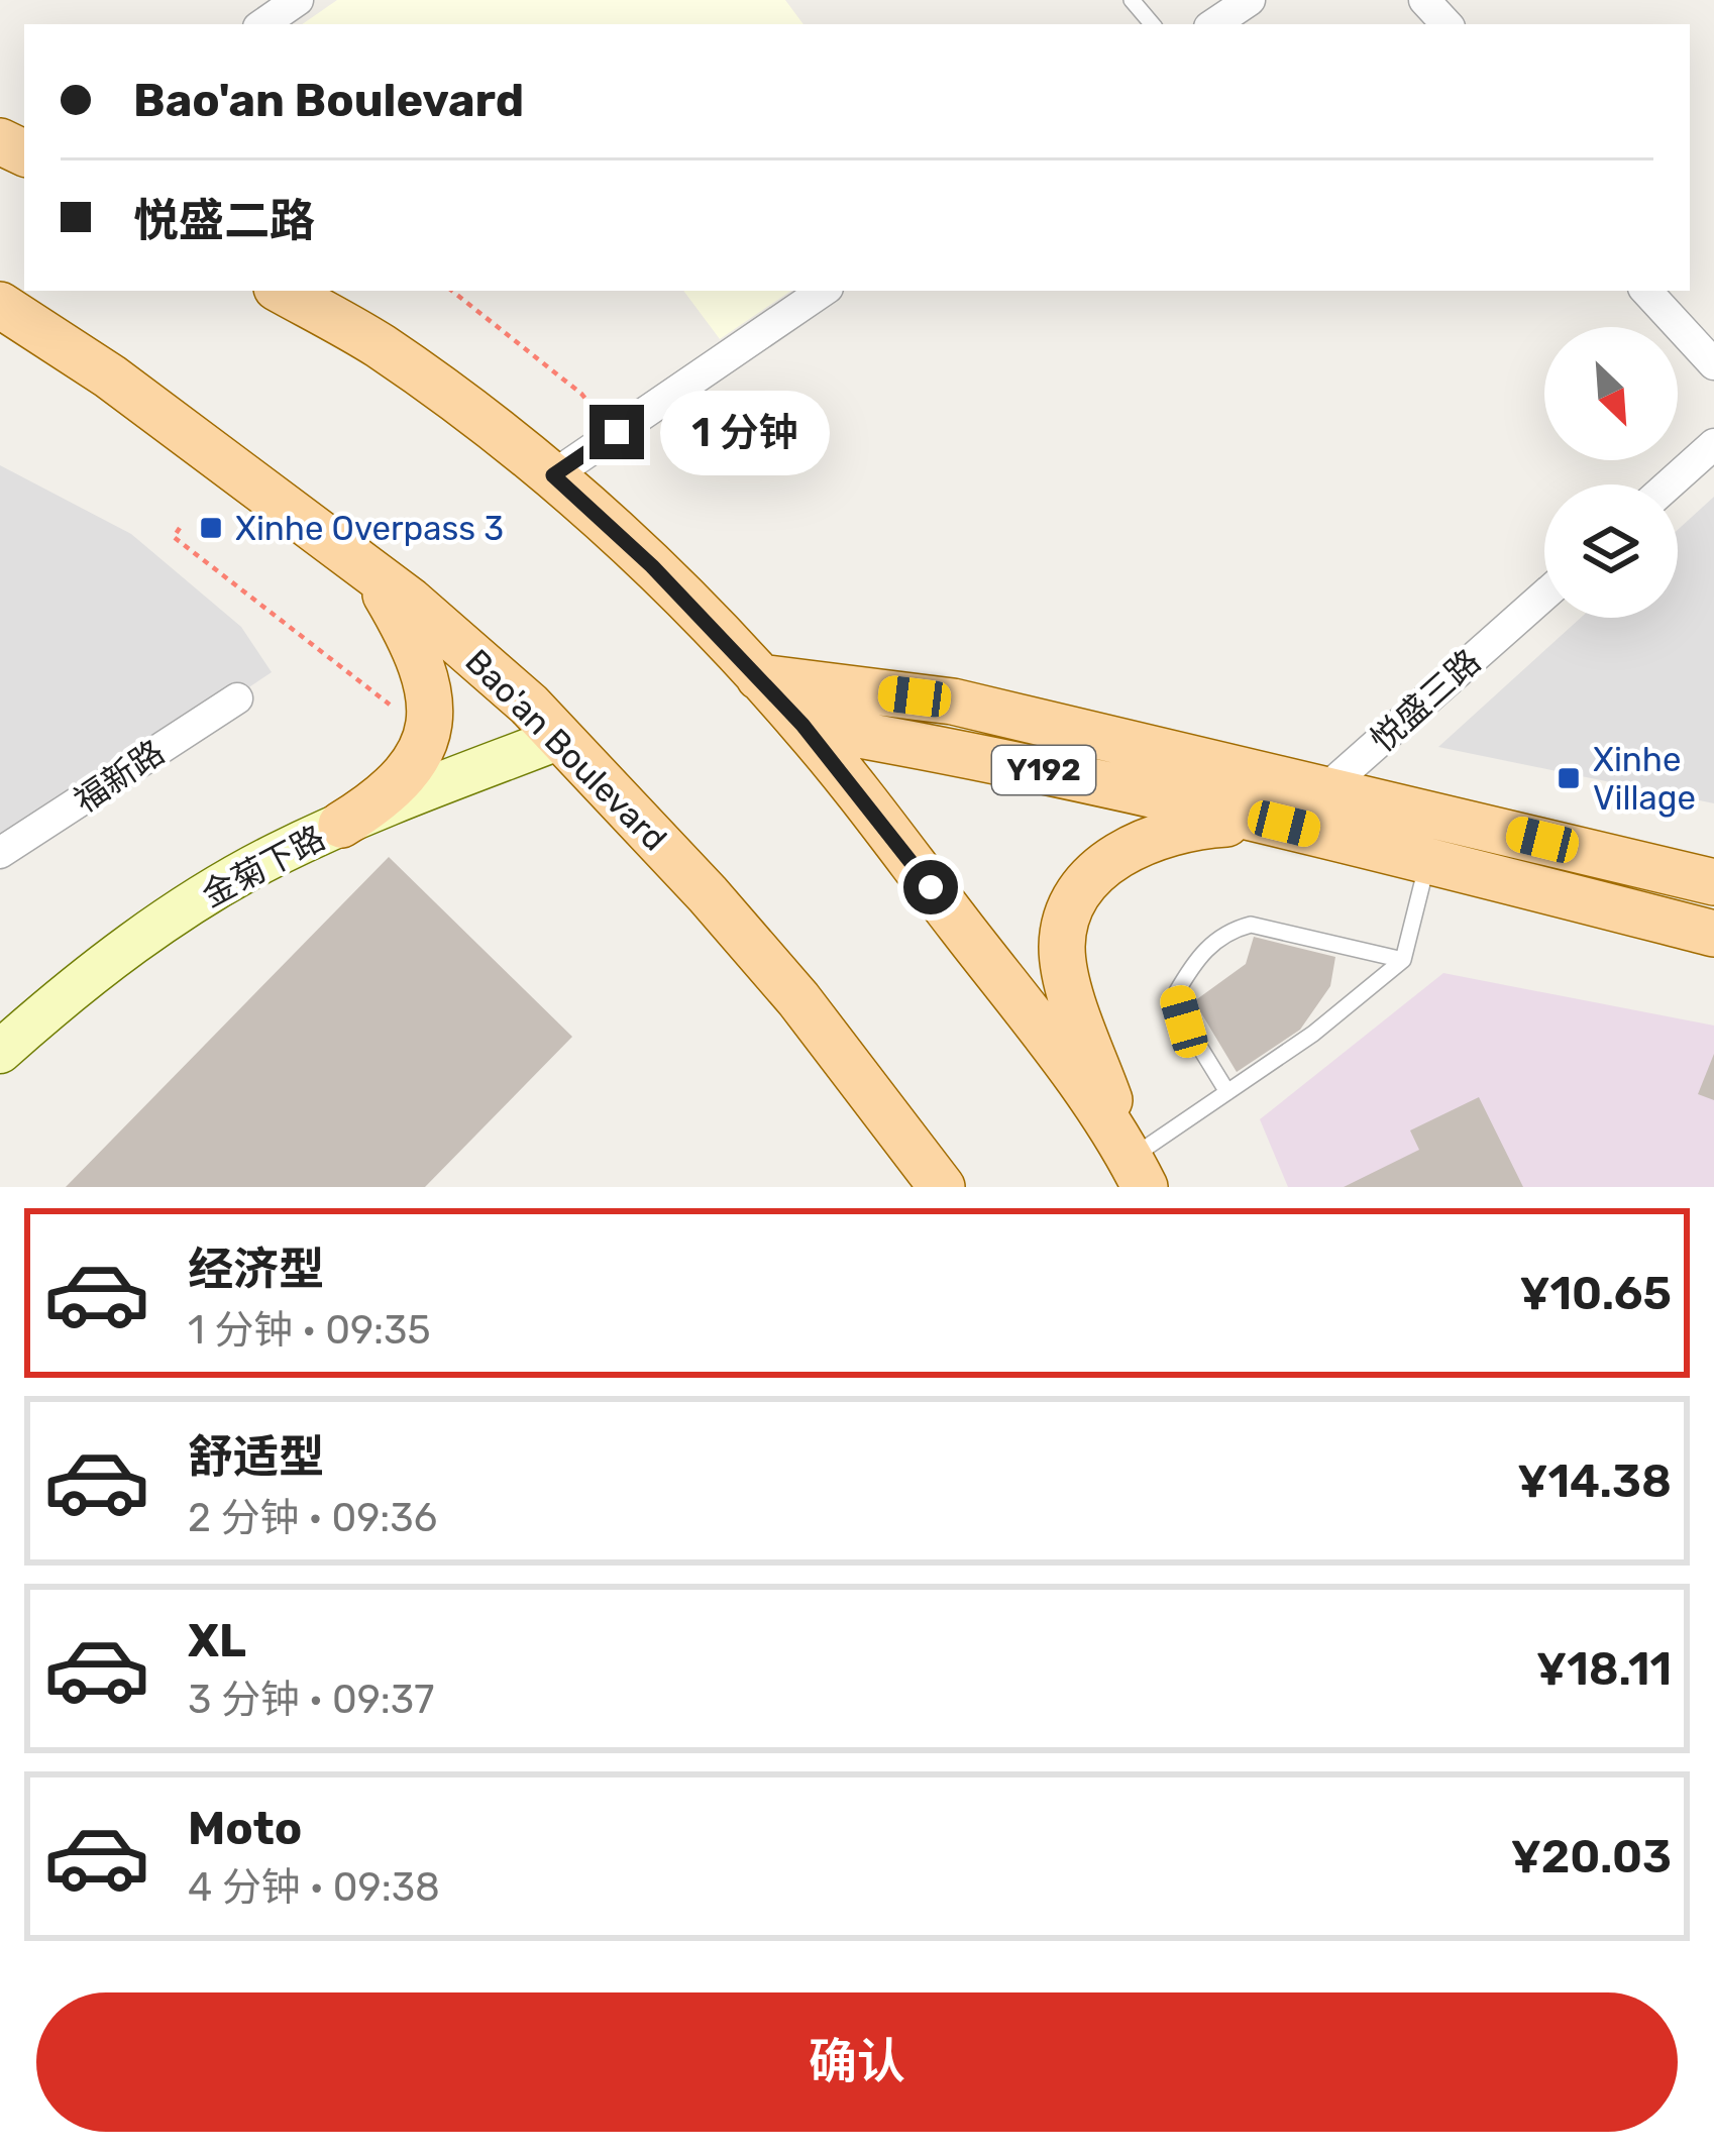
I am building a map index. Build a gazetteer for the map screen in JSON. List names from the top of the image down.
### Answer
{
  "streets": {
    "main road": ["Bao'an Boulevard", "Y192"],
    "street": ["悦盛三路", "福新路", "金菊下路"]
  },
  "crossings": [
    ["悦盛三路", "Y192"],
    ["Bao'an Boulevard", "金菊下路"]
  ],
  "places": {
    "transit": ["Xinhe Overpass 3", "Xinhe Village"]
  },
  "north": "bottom right",
  "page": {
    "banner": ["Bao'an Boulevard", "悦盛二路"],
    "bubble": "1 分钟",
    "list": [
      {
        "name": "经济型",
        "note": "1 分钟 · 09:35",
        "value": "¥10.65"
      },
      {
        "name": "舒适型",
        "note": "2 分钟 · 09:36",
        "value": "¥14.38"
      },
      {
        "name": "XL",
        "note": "3 分钟 · 09:37",
        "value": "¥18.11"
      },
      {
        "name": "Moto",
        "note": "4 分钟 · 09:38",
        "value": "¥20.03"
      }
    ],
    "buttons": "确认"
  }
}
